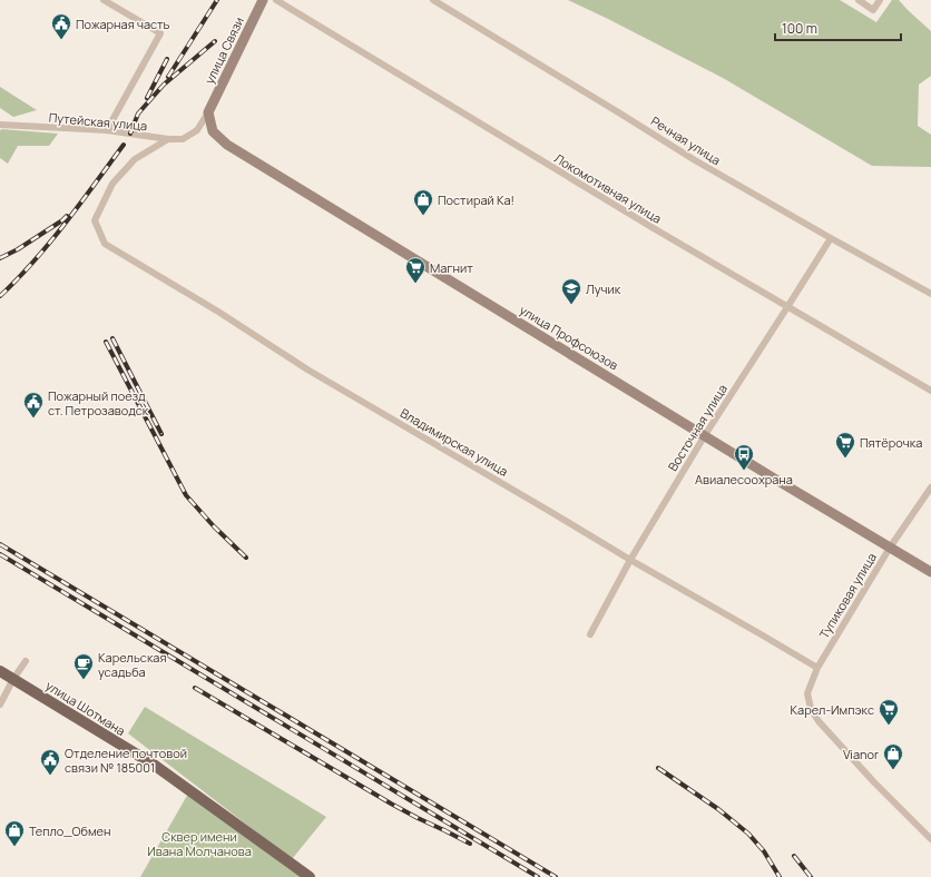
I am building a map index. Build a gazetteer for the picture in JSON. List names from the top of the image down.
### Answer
{
  "streets": {
    "main road": ["улица Связи", "улица Профсоюзов", "улица Шотмана"],
    "street": [
      "Путейская улица",
      "Речная улица",
      "Локомотивная улица",
      "Восточная улица",
      "Владимирская улица",
      "Тупиковая улица"
    ]
  },
  "crossings": [
    ["улица Связи", "Путейская улица"],
    ["улица Связи", "улица Профсоюзов"],
    ["Путейская улица", "улица Профсоюзов"],
    ["Путейская улица", "Владимирская улица"],
    ["Речная улица", "Восточная улица"],
    ["Локомотивная улица", "Восточная улица"],
    ["улица Профсоюзов", "Восточная улица"],
    ["улица Профсоюзов", "Тупиковая улица"],
    ["Восточная улица", "Владимирская улица"],
    ["Владимирская улица", "Тупиковая улица"]
  ],
  "parks": ["Сквер имени Ивана Молчанова"],
  "places": {
    "public building": ["Пожарная часть", "Пожарный поезд ст. Петрозаводск", "Отделение почтовой связи № 185001"],
    "shop": ["Постирай Ка!", "Vianor", "Тепло_Обмен"],
    "supermarket": ["Магнит", "Пятёрочка", "Карел-Импэкс"],
    "school or university": ["Лучик"],
    "bus stop": ["Авиалесоохрана"],
    "cafe": ["Карельская усадьба"]
  },
  "scale_bar": "100 m"
}
